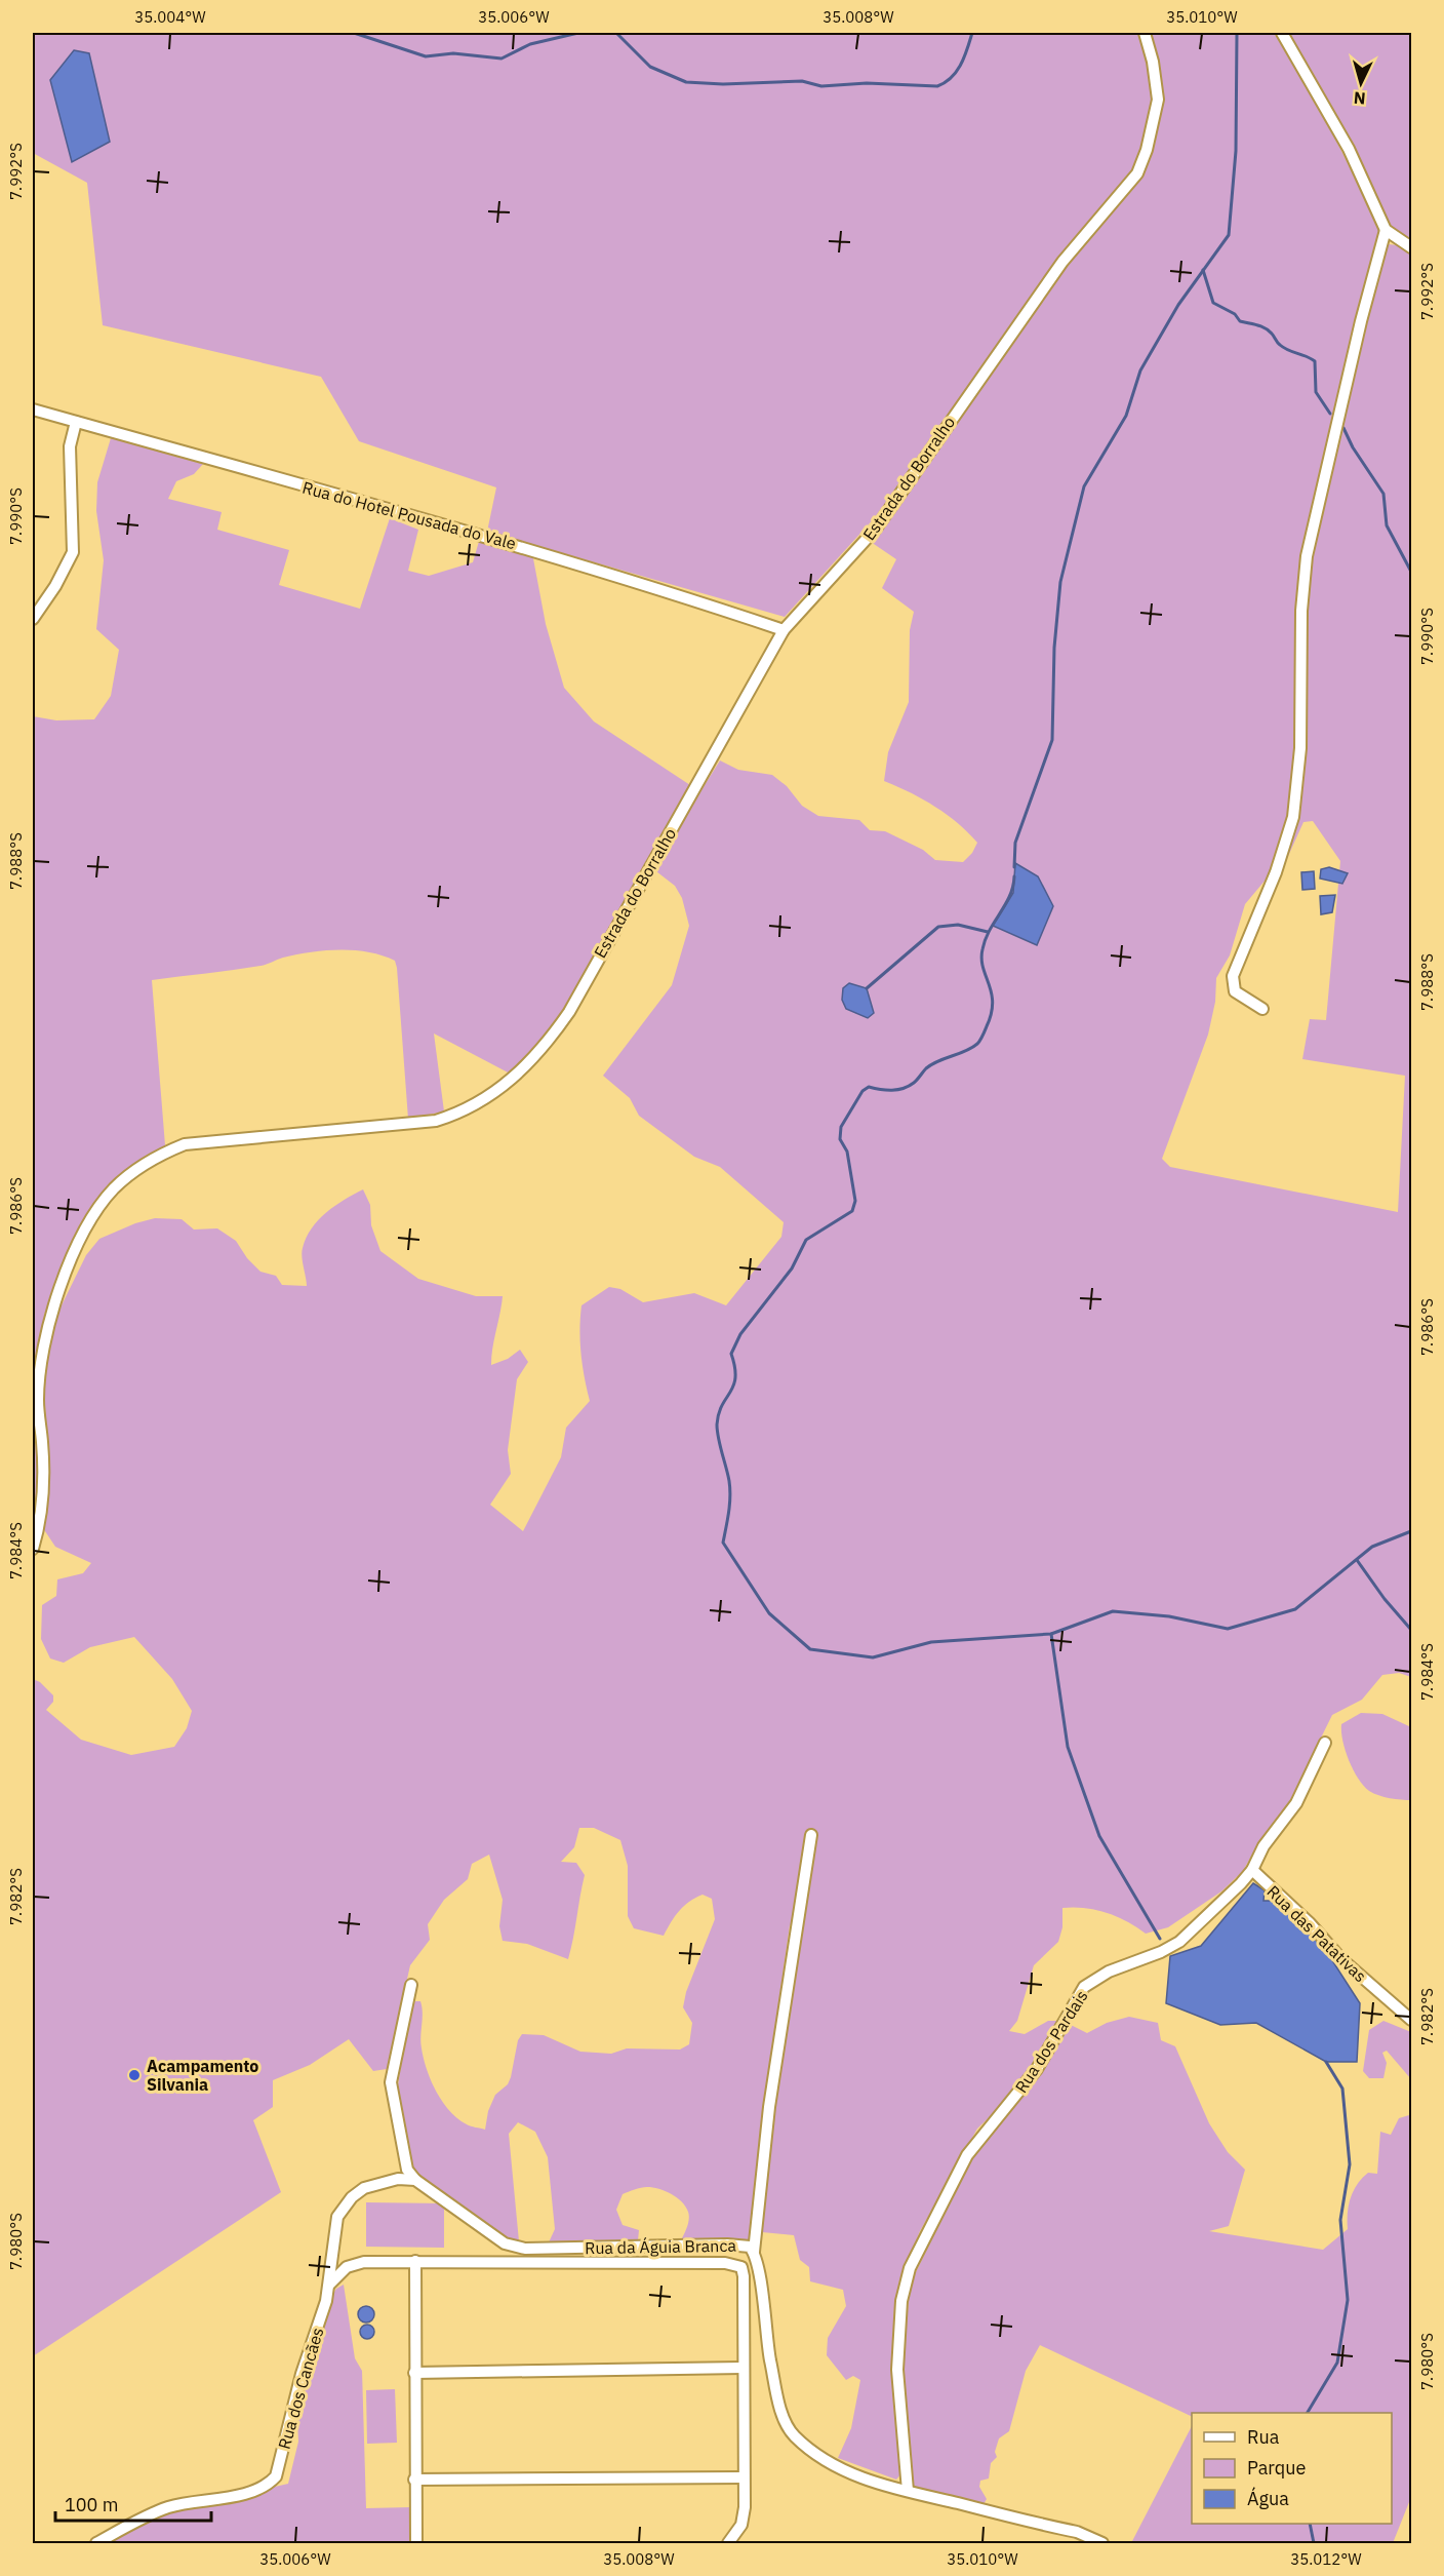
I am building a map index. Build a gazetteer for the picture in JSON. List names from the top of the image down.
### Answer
{
  "streets": {
    "street": [
      "Estrada do Borralho",
      "Rua do Hotel Pousada do Vale",
      "Rua das Patativas",
      "Rua dos Pardais",
      "Rua da Águia Branca",
      "Rua dos Cancães"
    ]
  },
  "crossings": [
    ["Estrada do Borralho", "Rua do Hotel Pousada do Vale"],
    ["Rua das Patativas", "Rua dos Pardais"],
    ["Rua dos Pardais", "Rua da Águia Branca"],
    ["Rua da Águia Branca", "Rua dos Cancães"]
  ],
  "places": ["Acampamento Silvania"],
  "legend": ["Rua", "Parque", "Água"],
  "scale_bar": "100 m",
  "north": "bottom",
  "coordinates": [
    "35.004°W",
    "35.006°W",
    "35.008°W",
    "35.010°W",
    "7.992°S",
    "7.990°S",
    "7.988°S",
    "7.986°S",
    "7.984°S",
    "7.982°S",
    "7.980°S",
    "35.012°W"
  ]
}
